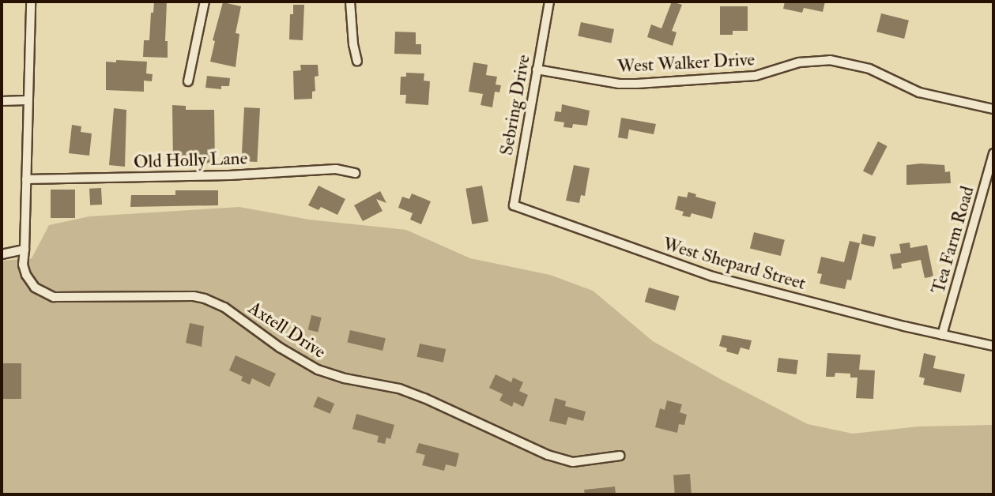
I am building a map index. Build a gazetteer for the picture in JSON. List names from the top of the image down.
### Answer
{
  "streets": {
    "street": [
      "West Walker Drive",
      "Sebring Drive",
      "Old Holly Lane",
      "Tea Farm Road",
      "West Shepard Street",
      "Axtell Drive"
    ]
  },
  "crossings": [
    ["West Walker Drive", "Sebring Drive"],
    ["Sebring Drive", "West Shepard Street"],
    ["Old Holly Lane", "Axtell Drive"],
    ["Tea Farm Road", "West Shepard Street"]
  ]
}
